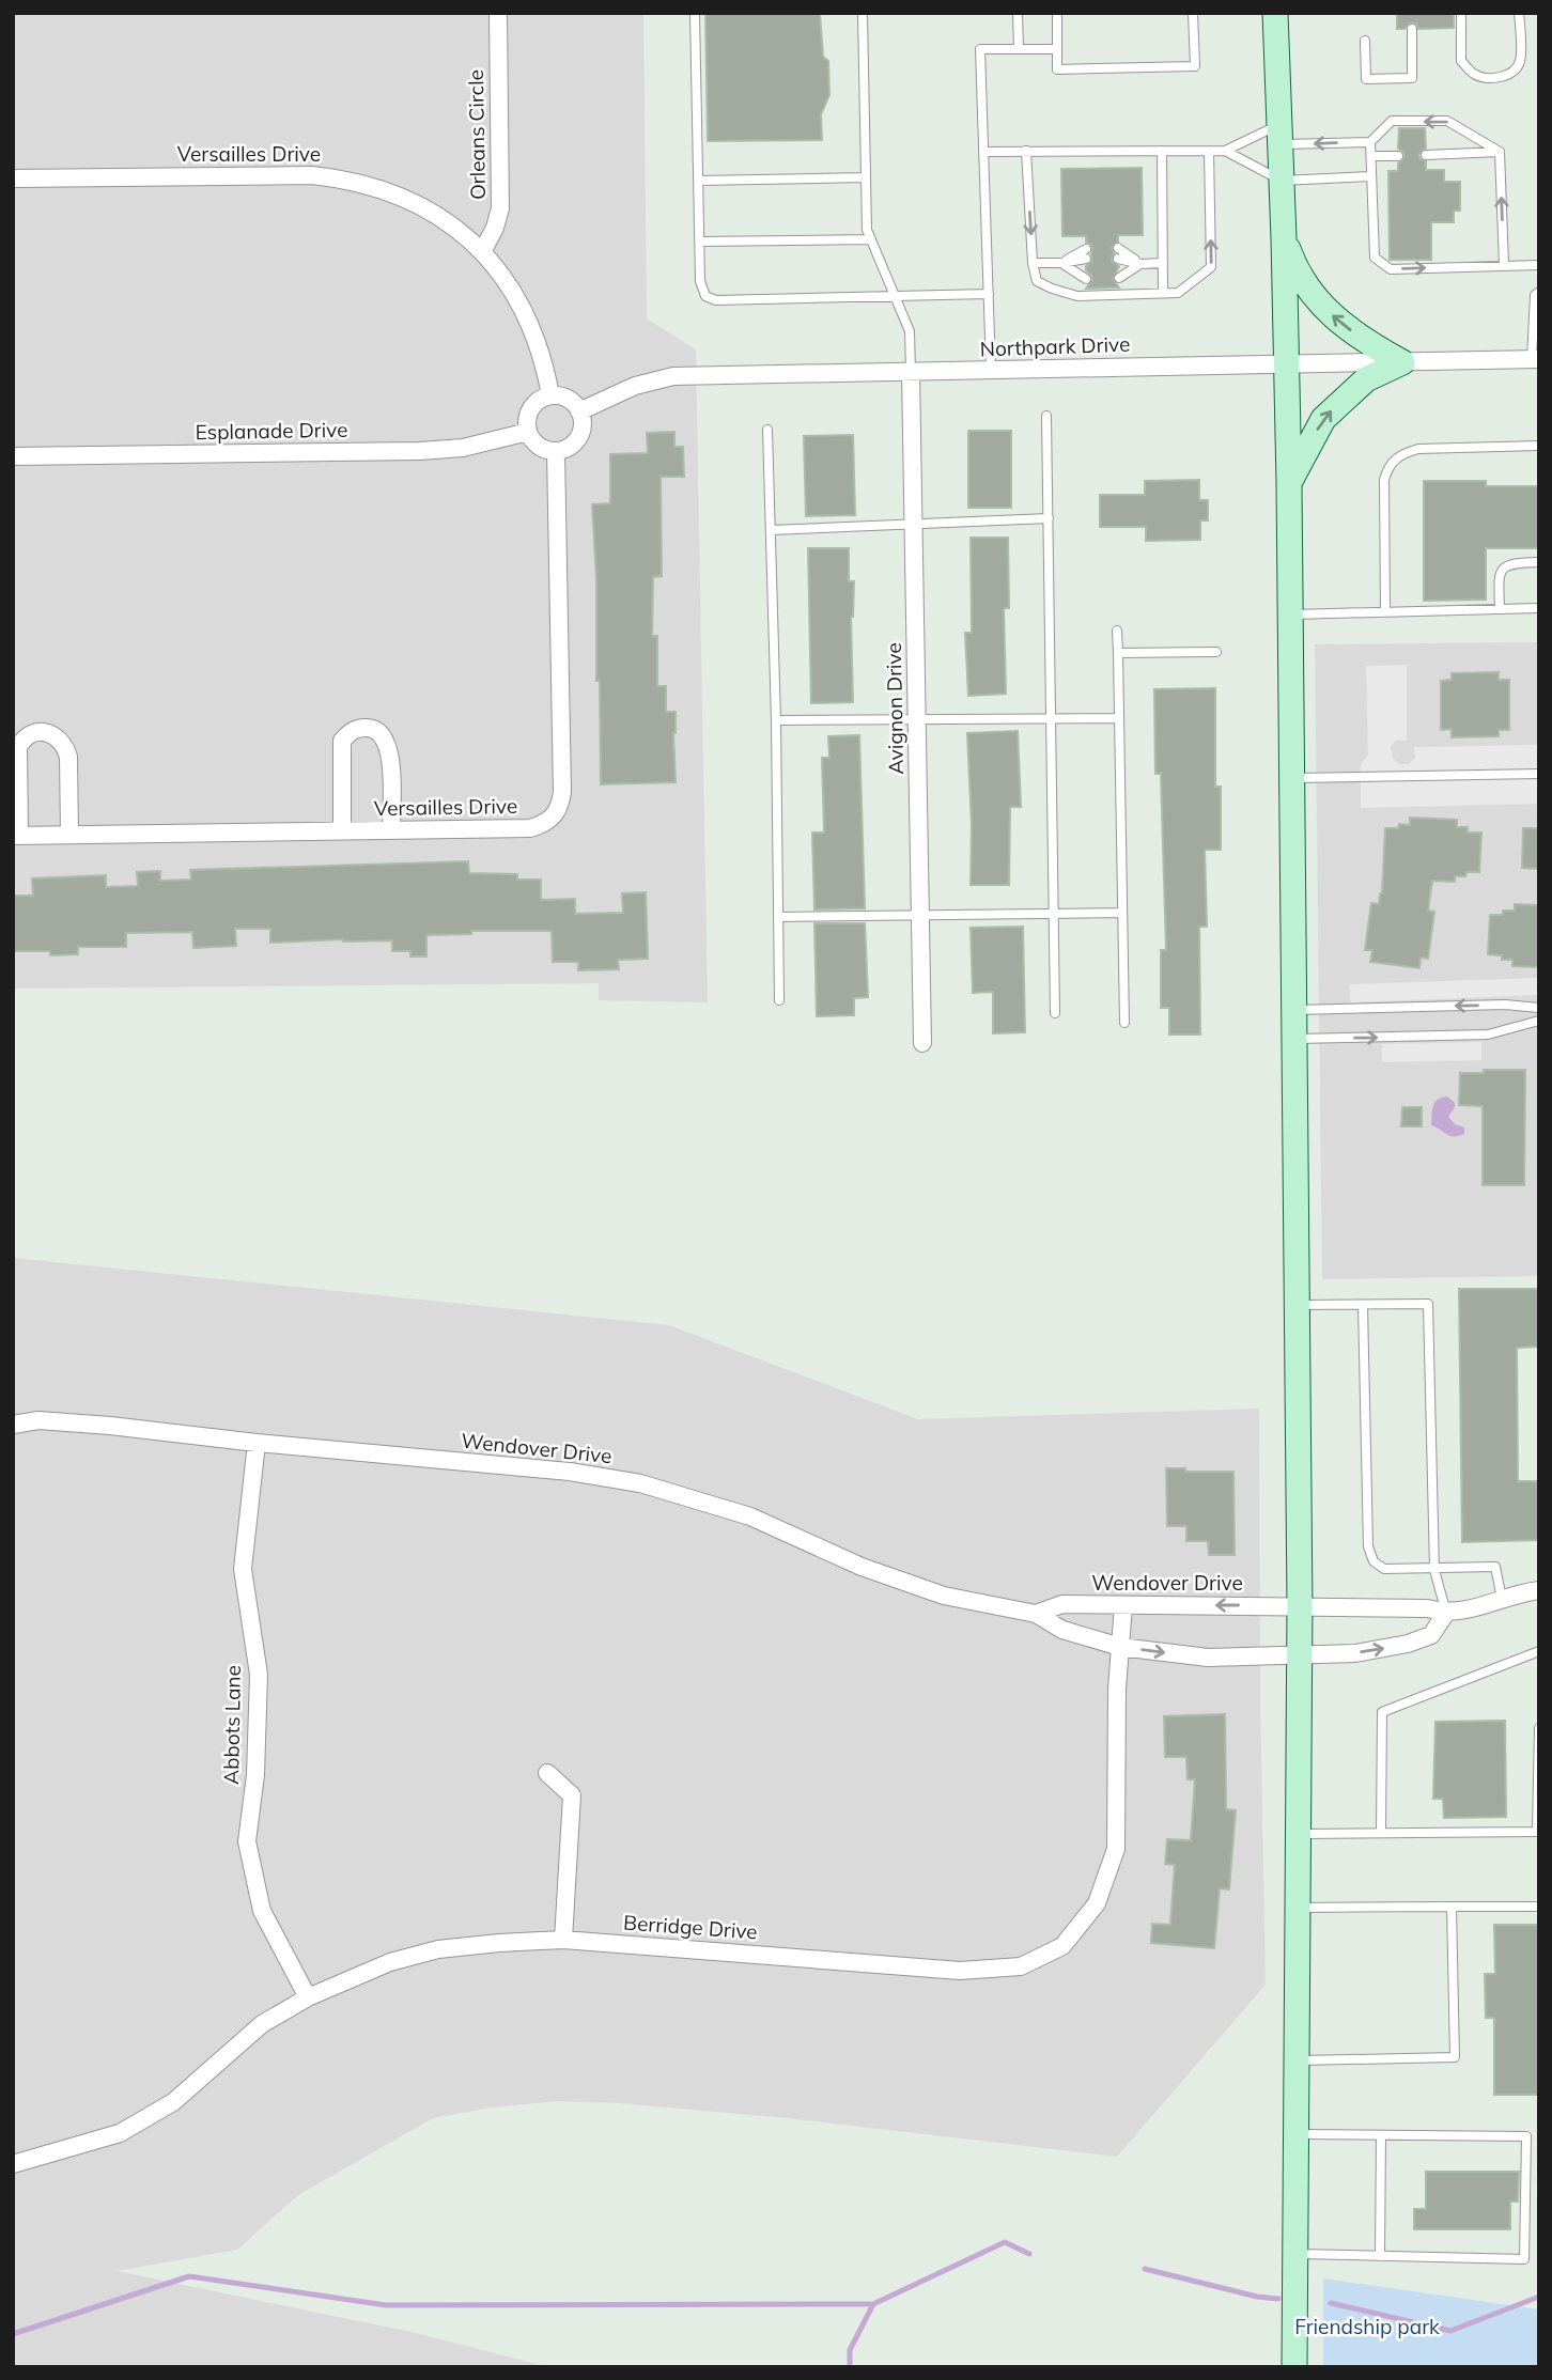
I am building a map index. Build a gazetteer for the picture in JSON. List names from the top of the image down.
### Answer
{
  "streets": {
    "street": [
      "Orleans Circle",
      "Versailles Drive",
      "Northpark Drive",
      "Esplanade Drive",
      "Avignon Drive",
      "Wendover Drive",
      "Abbots Lane",
      "Berridge Drive"
    ]
  },
  "crossings": [
    ["Orleans Circle", "Versailles Drive"],
    ["Versailles Drive", "Northpark Drive"],
    ["Versailles Drive", "Esplanade Drive"],
    ["Northpark Drive", "Esplanade Drive"],
    ["Northpark Drive", "Avignon Drive"],
    ["Wendover Drive", "Abbots Lane"],
    ["Wendover Drive", "Berridge Drive"],
    ["Abbots Lane", "Berridge Drive"]
  ],
  "parks": ["Friendship park"]
}
